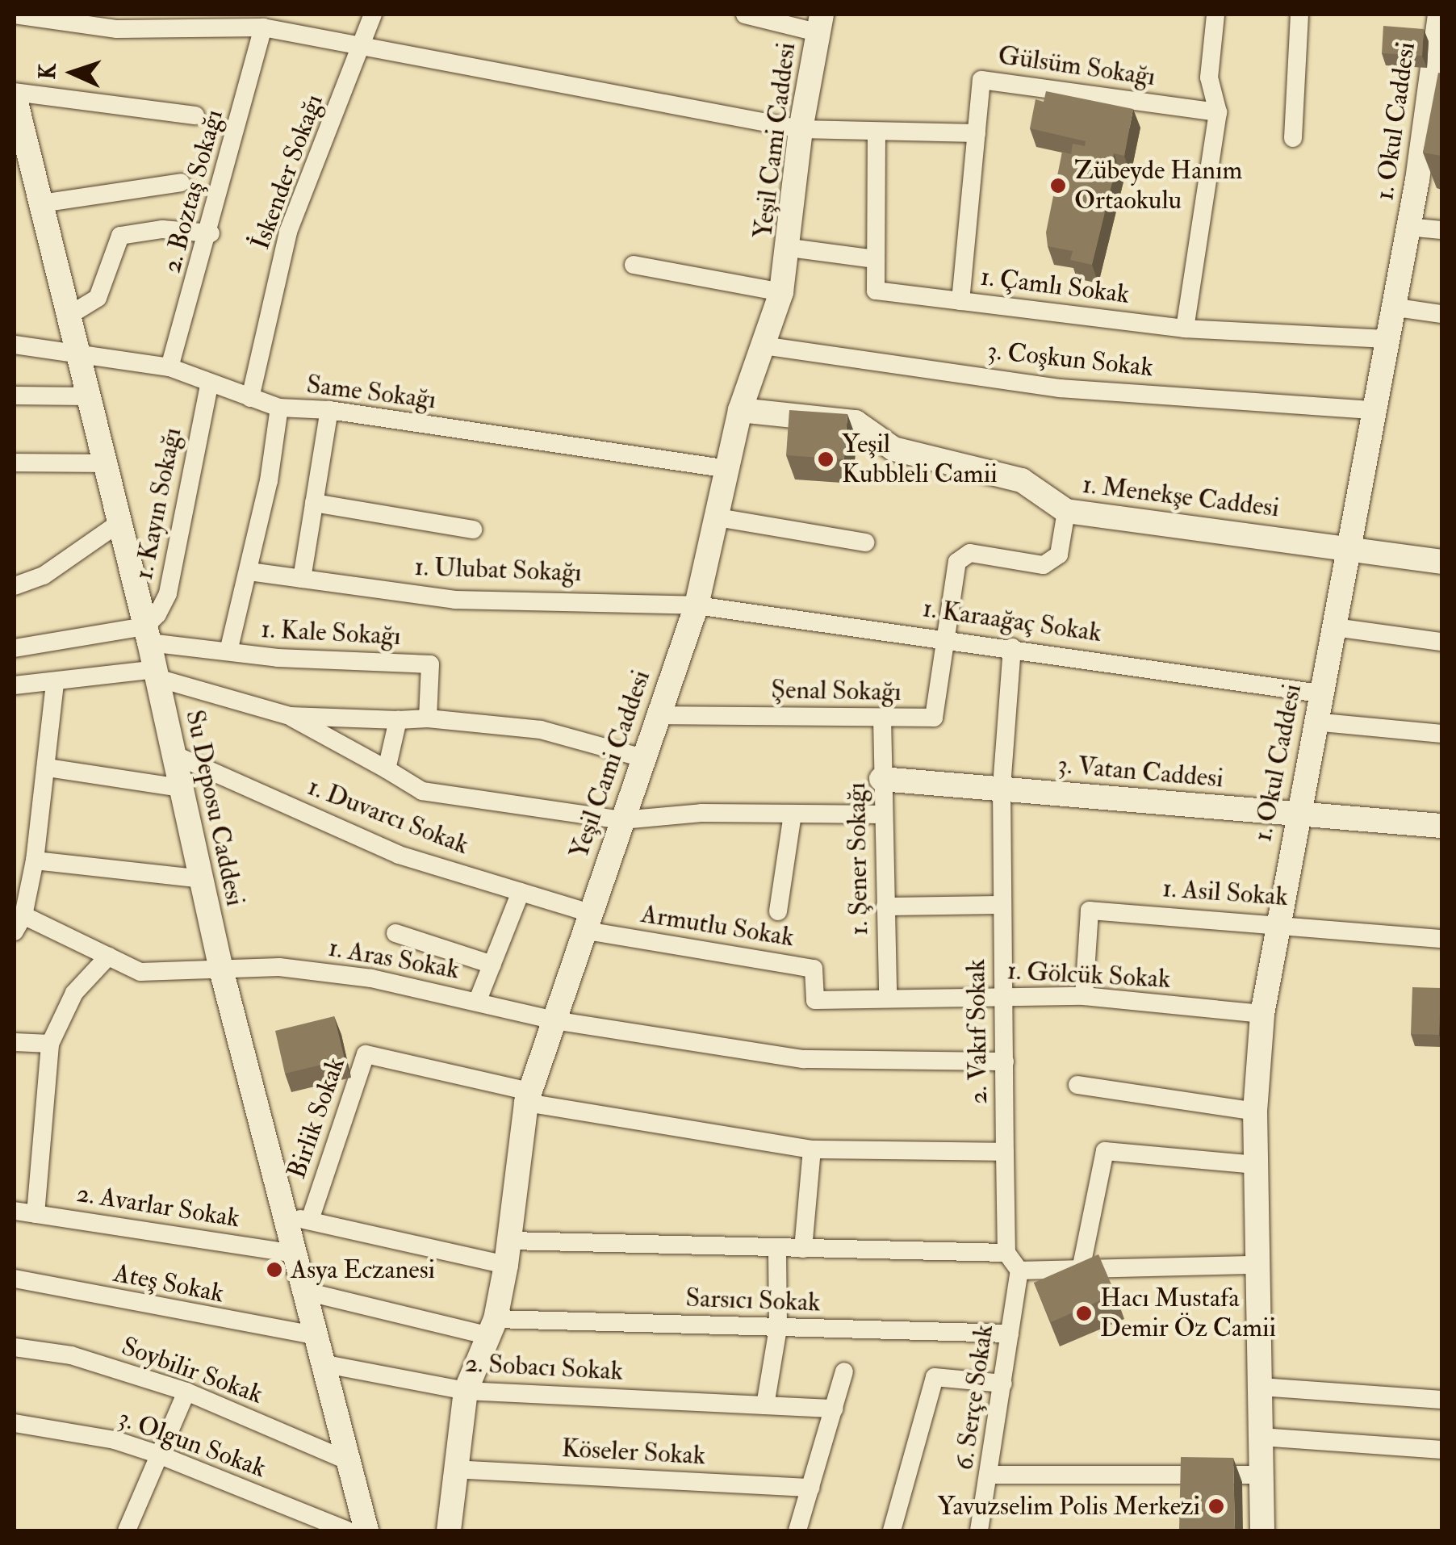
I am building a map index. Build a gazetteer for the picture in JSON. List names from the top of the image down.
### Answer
{
  "streets": {
    "main road": [
      "1. Okul Caddesi",
      "Yeşil Cami Caddesi",
      "1. Menekşe Caddesi",
      "3. Vatan Caddesi",
      "Su Deposu Caddesi"
    ],
    "street": [
      "Gülsüm Sokağı",
      "İskender Sokağı",
      "2. Boztaş Sokağı",
      "1. Çamlı Sokak",
      "3. Coşkun Sokak",
      "Same Sokağı",
      "1. Kayın Sokağı",
      "1. Ulubat Sokağı",
      "1. Karaağaç Sokak",
      "1. Kale Sokağı",
      "Şenal Sokağı",
      "1. Duvarcı Sokak",
      "1. Şener Sokağı",
      "1. Asil Sokak",
      "Armutlu Sokak",
      "1. Aras Sokak",
      "1. Gölcük Sokak",
      "2. Vakıf Sokak",
      "Birlik Sokak",
      "2. Avarlar Sokak",
      "Ateş Sokak",
      "Sarsıcı Sokak",
      "2. Sobacı Sokak",
      "Soybilir Sokak",
      "6. Serçe Sokak",
      "3. Olgun Sokak",
      "Köseler Sokak"
    ]
  },
  "crossings": [
    ["1. Okul Caddesi", "1. Çamlı Sokak"],
    ["1. Okul Caddesi", "3. Coşkun Sokak"],
    ["1. Okul Caddesi", "1. Menekşe Caddesi"],
    ["1. Okul Caddesi", "1. Karaağaç Sokak"],
    ["1. Okul Caddesi", "3. Vatan Caddesi"],
    ["1. Okul Caddesi", "1. Asil Sokak"],
    ["1. Okul Caddesi", "1. Gölcük Sokak"],
    ["Yeşil Cami Caddesi", "3. Coşkun Sokak"],
    ["Yeşil Cami Caddesi", "Same Sokağı"],
    ["Yeşil Cami Caddesi", "1. Menekşe Caddesi"],
    ["Yeşil Cami Caddesi", "1. Ulubat Sokağı"],
    ["Yeşil Cami Caddesi", "1. Karaağaç Sokak"],
    ["Yeşil Cami Caddesi", "Şenal Sokağı"],
    ["Yeşil Cami Caddesi", "1. Duvarcı Sokak"],
    ["Yeşil Cami Caddesi", "Armutlu Sokak"],
    ["Yeşil Cami Caddesi", "1. Aras Sokak"],
    ["Yeşil Cami Caddesi", "Birlik Sokak"],
    ["Yeşil Cami Caddesi", "Sarsıcı Sokak"],
    ["Yeşil Cami Caddesi", "2. Sobacı Sokak"],
    ["Yeşil Cami Caddesi", "Köseler Sokak"],
    ["İskender Sokağı", "Same Sokağı"],
    ["2. Boztaş Sokağı", "Same Sokağı"],
    ["Same Sokağı", "1. Kayın Sokağı"],
    ["Same Sokağı", "Su Deposu Caddesi"],
    ["1. Kayın Sokağı", "1. Kale Sokağı"],
    ["1. Kayın Sokağı", "Su Deposu Caddesi"],
    ["1. Ulubat Sokağı", "1. Karaağaç Sokak"],
    ["1. Karaağaç Sokak", "Şenal Sokağı"],
    ["1. Karaağaç Sokak", "2. Vakıf Sokak"],
    ["1. Kale Sokağı", "Su Deposu Caddesi"],
    ["Şenal Sokağı", "1. Şener Sokağı"],
    ["3. Vatan Caddesi", "1. Şener Sokağı"],
    ["3. Vatan Caddesi", "2. Vakıf Sokak"],
    ["Su Deposu Caddesi", "1. Duvarcı Sokak"],
    ["Su Deposu Caddesi", "1. Aras Sokak"],
    ["Su Deposu Caddesi", "Birlik Sokak"],
    ["Su Deposu Caddesi", "2. Avarlar Sokak"],
    ["Su Deposu Caddesi", "Ateş Sokak"],
    ["Su Deposu Caddesi", "Sarsıcı Sokak"],
    ["Su Deposu Caddesi", "2. Sobacı Sokak"],
    ["Su Deposu Caddesi", "Soybilir Sokak"],
    ["1. Duvarcı Sokak", "Armutlu Sokak"],
    ["1. Şener Sokağı", "1. Gölcük Sokak"],
    ["1. Asil Sokak", "1. Gölcük Sokak"],
    ["Armutlu Sokak", "1. Gölcük Sokak"],
    ["1. Aras Sokak", "2. Vakıf Sokak"],
    ["1. Gölcük Sokak", "2. Vakıf Sokak"],
    ["Sarsıcı Sokak", "6. Serçe Sokak"]
  ],
  "places": [
    "Zübeyde Hanım Ortaokulu",
    "Yeşil Kubbleli Camii",
    "Asya Eczanesi",
    "Hacı Mustafa Demir Öz Camii",
    "Yavuzselim Polis Merkezi"
  ],
  "north": "left"
}
